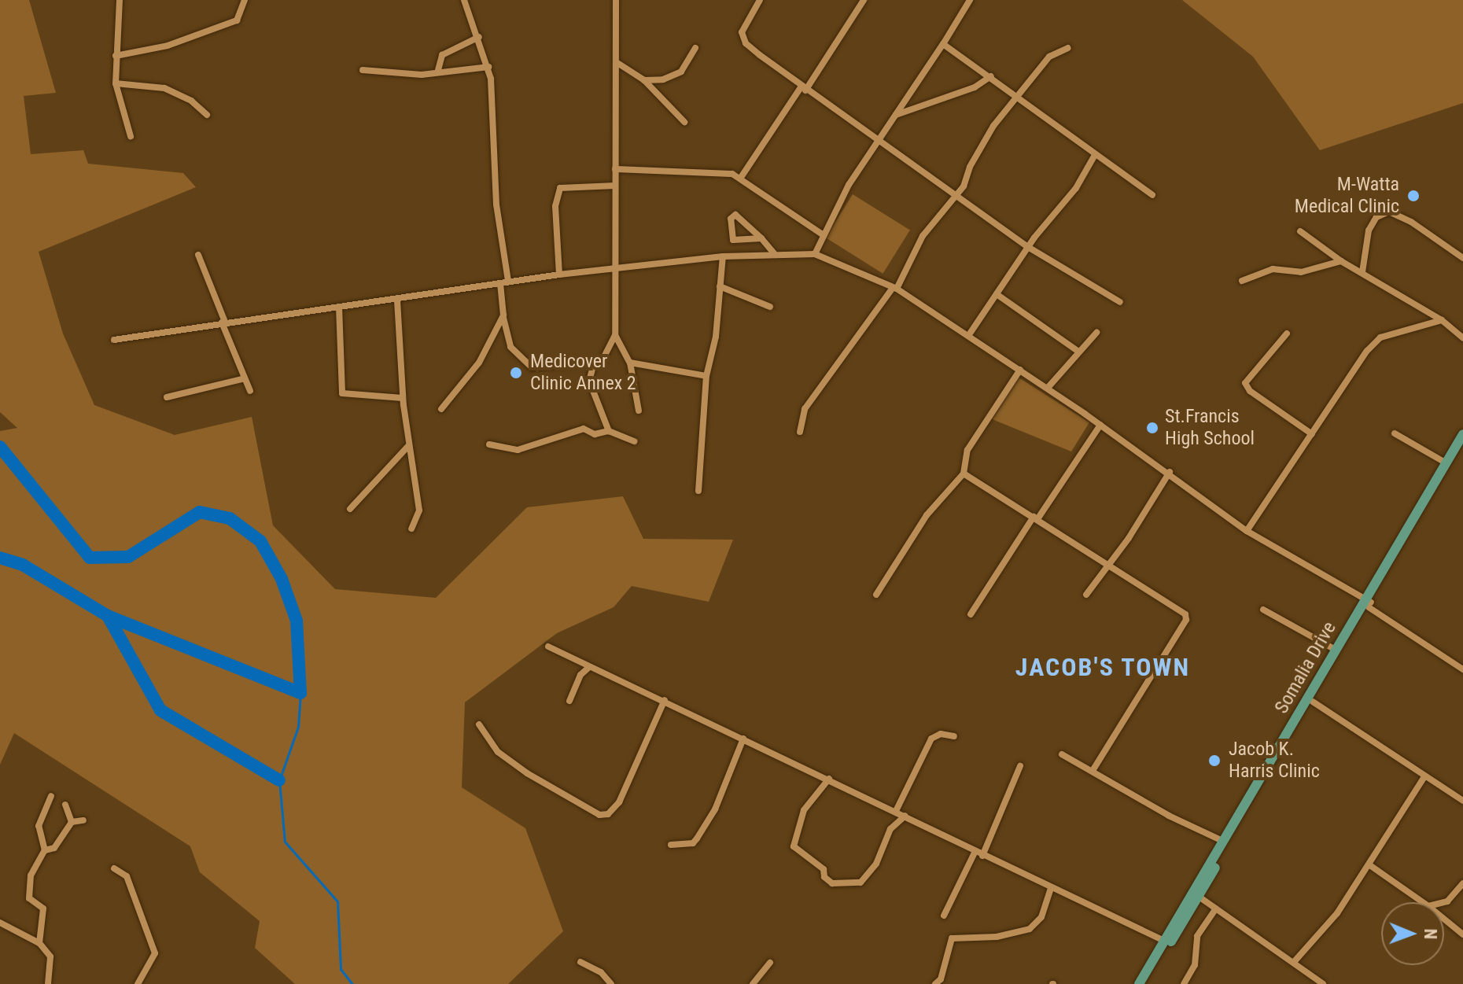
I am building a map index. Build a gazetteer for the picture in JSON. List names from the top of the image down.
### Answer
{
  "streets": {
    "main road": ["Somalia Drive"]
  },
  "districts": ["JACOB'S TOWN"],
  "places": [
    "M-Watta Medical Clinic",
    "Medicover Clinic Annex 2",
    "St.Francis High School",
    "Jacob K. Harris Clinic"
  ],
  "north": "right"
}
